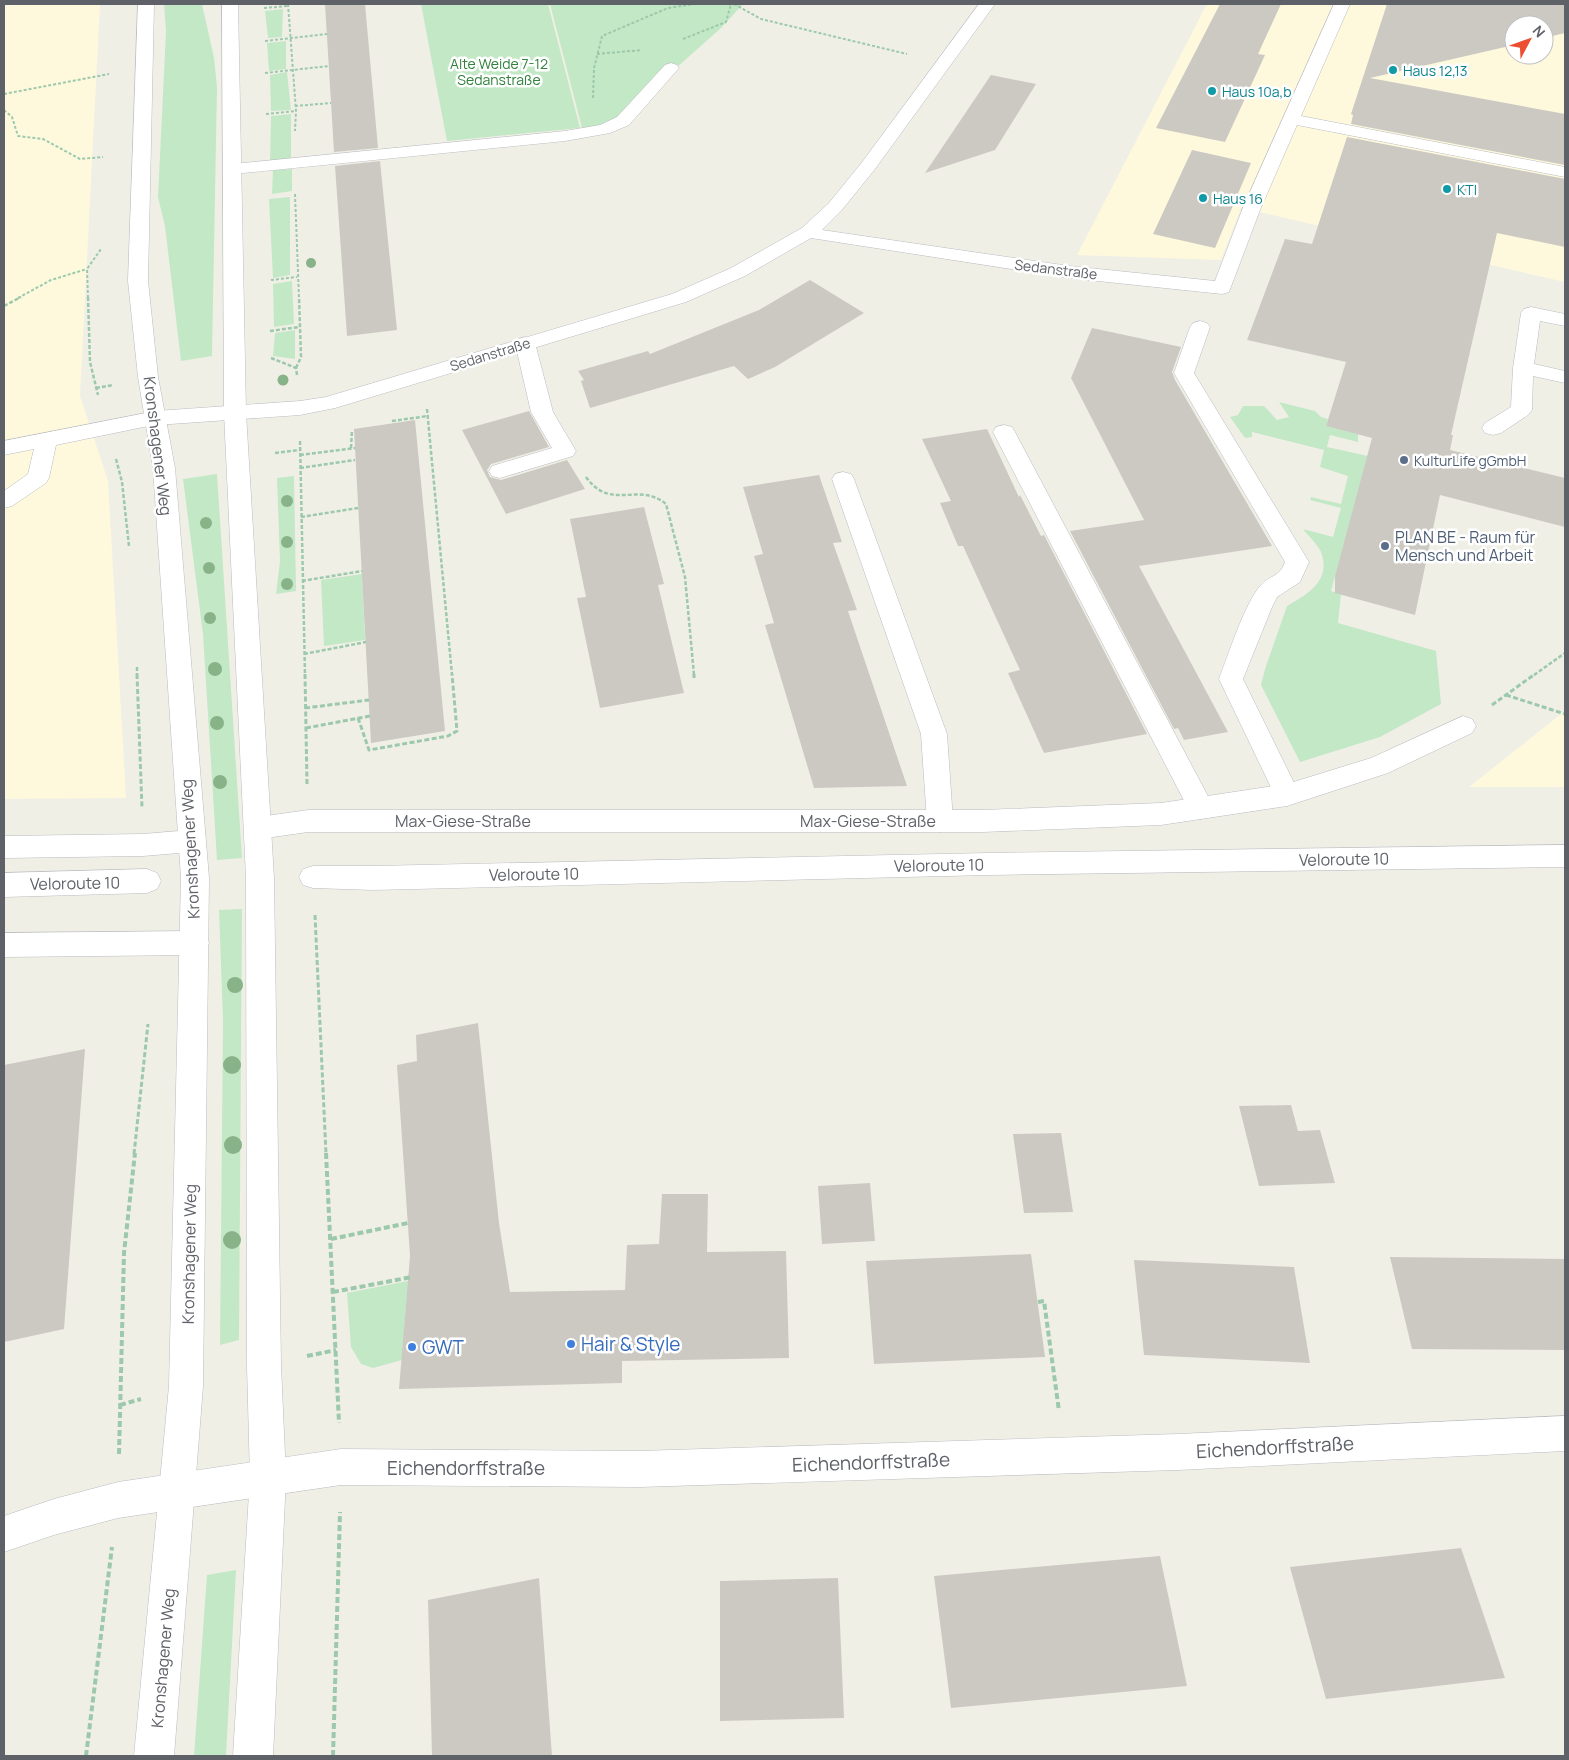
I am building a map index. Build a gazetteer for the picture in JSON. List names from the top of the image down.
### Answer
{
  "streets": {
    "street": [
      "Sedanstraße",
      "Kronshagener Weg",
      "Max-Giese-Straße",
      "Veloroute 10",
      "Eichendorffstraße"
    ]
  },
  "crossings": [
    ["Sedanstraße", "Kronshagener Weg"],
    ["Kronshagener Weg", "Eichendorffstraße"]
  ],
  "parks": ["Alte Weide 7-12 Sedanstraße"],
  "places": [
    "Haus 12,13",
    "Haus 10a,b",
    "KTI",
    "Haus 16",
    "KulturLife gGmbH",
    "PLAN BE - Raum für Mensch und Arbeit",
    "Hair & Style",
    "GWT"
  ],
  "north": "top right"
}
